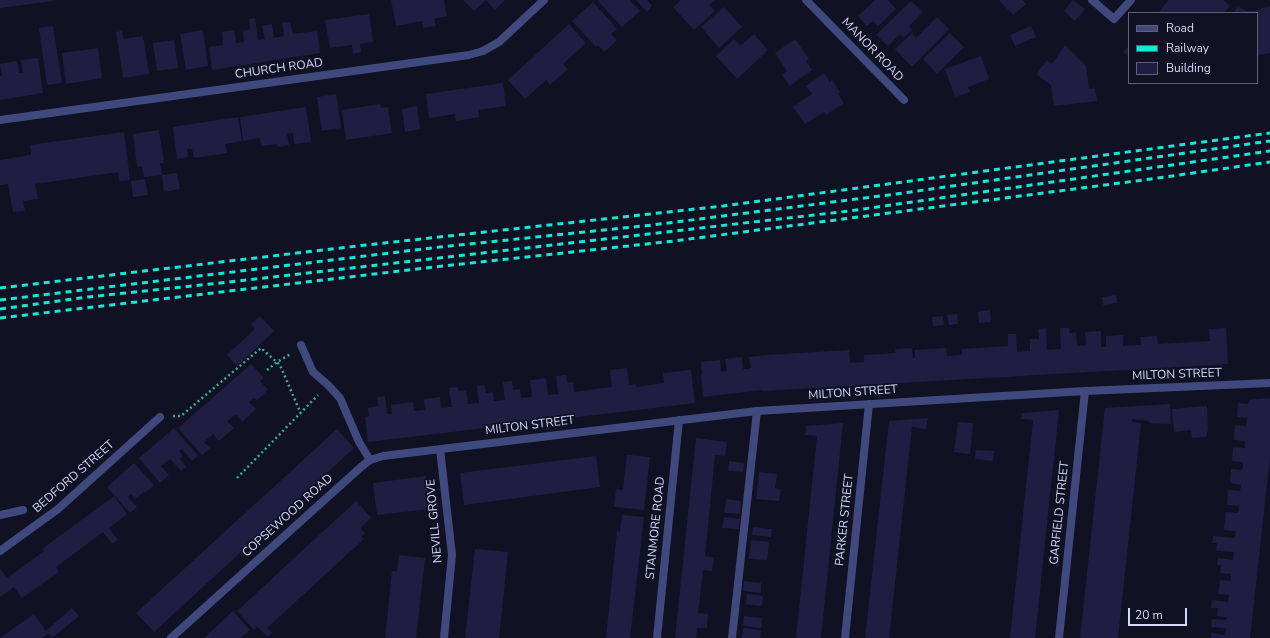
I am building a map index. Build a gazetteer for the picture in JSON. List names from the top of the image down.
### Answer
{
  "streets": {
    "street": [
      "MANOR ROAD",
      "CHURCH ROAD",
      "MILTON STREET",
      "BEDFORD STREET",
      "GARFIELD STREET",
      "COPSEWOOD ROAD",
      "PARKER STREET",
      "NEVILL GROVE",
      "STANMORE ROAD"
    ]
  },
  "crossings": [
    ["MILTON STREET", "GARFIELD STREET"],
    ["MILTON STREET", "COPSEWOOD ROAD"],
    ["MILTON STREET", "PARKER STREET"],
    ["MILTON STREET", "NEVILL GROVE"],
    ["MILTON STREET", "STANMORE ROAD"],
    ["COPSEWOOD ROAD", "NEVILL GROVE"]
  ],
  "legend": ["Road", "Railway", "Building"],
  "scale_bar": "20 m"
}
